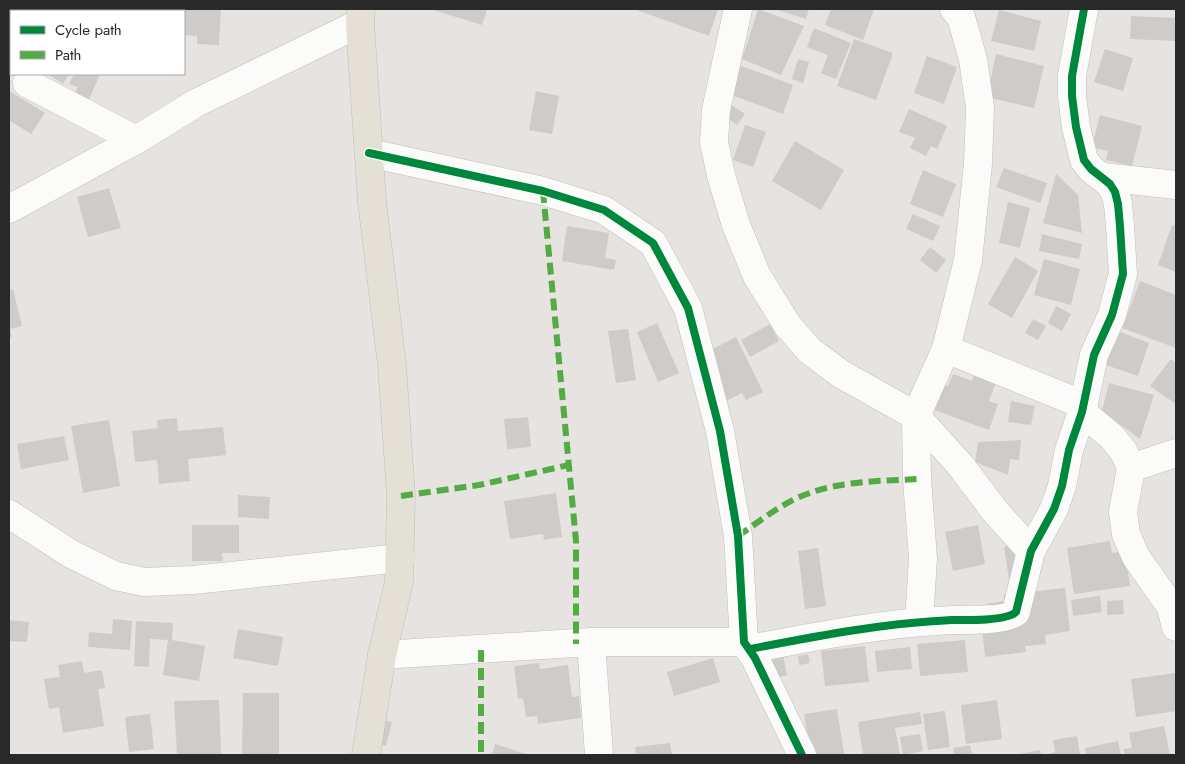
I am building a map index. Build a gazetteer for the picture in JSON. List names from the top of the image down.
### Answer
{
  "legend": ["Cycle path", "Path"]
}
